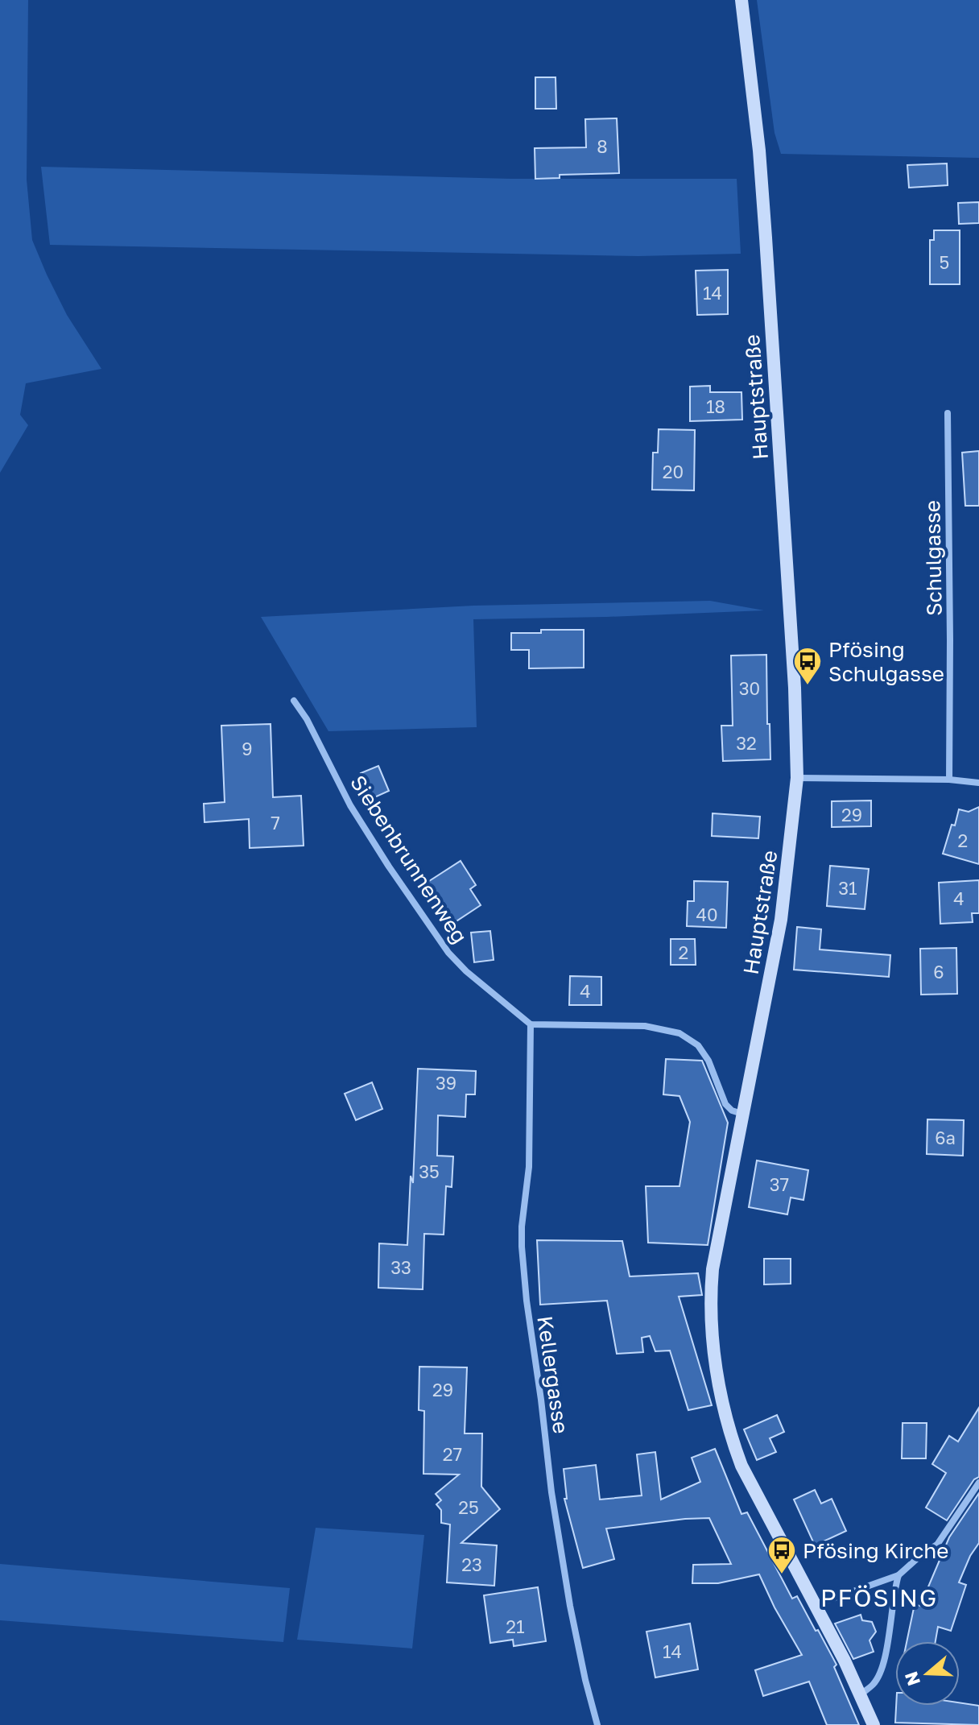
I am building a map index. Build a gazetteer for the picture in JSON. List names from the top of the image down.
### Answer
{
  "streets": {
    "street": [
      "Hauptstraße",
      "Schulgasse",
      "Siebenbrunnenweg",
      "Kellergasse"
    ]
  },
  "crossings": [
    ["Siebenbrunnenweg", "Kellergasse"]
  ],
  "districts": ["PFÖSING"],
  "places": {
    "bus stop": ["Pfösing Schulgasse", "Pfösing Kirche"]
  },
  "house_numbers": [
    "8",
    "5",
    "14",
    "18",
    "20",
    "30",
    "32",
    "9",
    "29",
    "7",
    "2",
    "31",
    "4",
    "40",
    "2",
    "6",
    "4",
    "39",
    "6a",
    "35",
    "37",
    "33",
    "29",
    "27",
    "25",
    "23",
    "21",
    "14"
  ],
  "north": "left"
}
